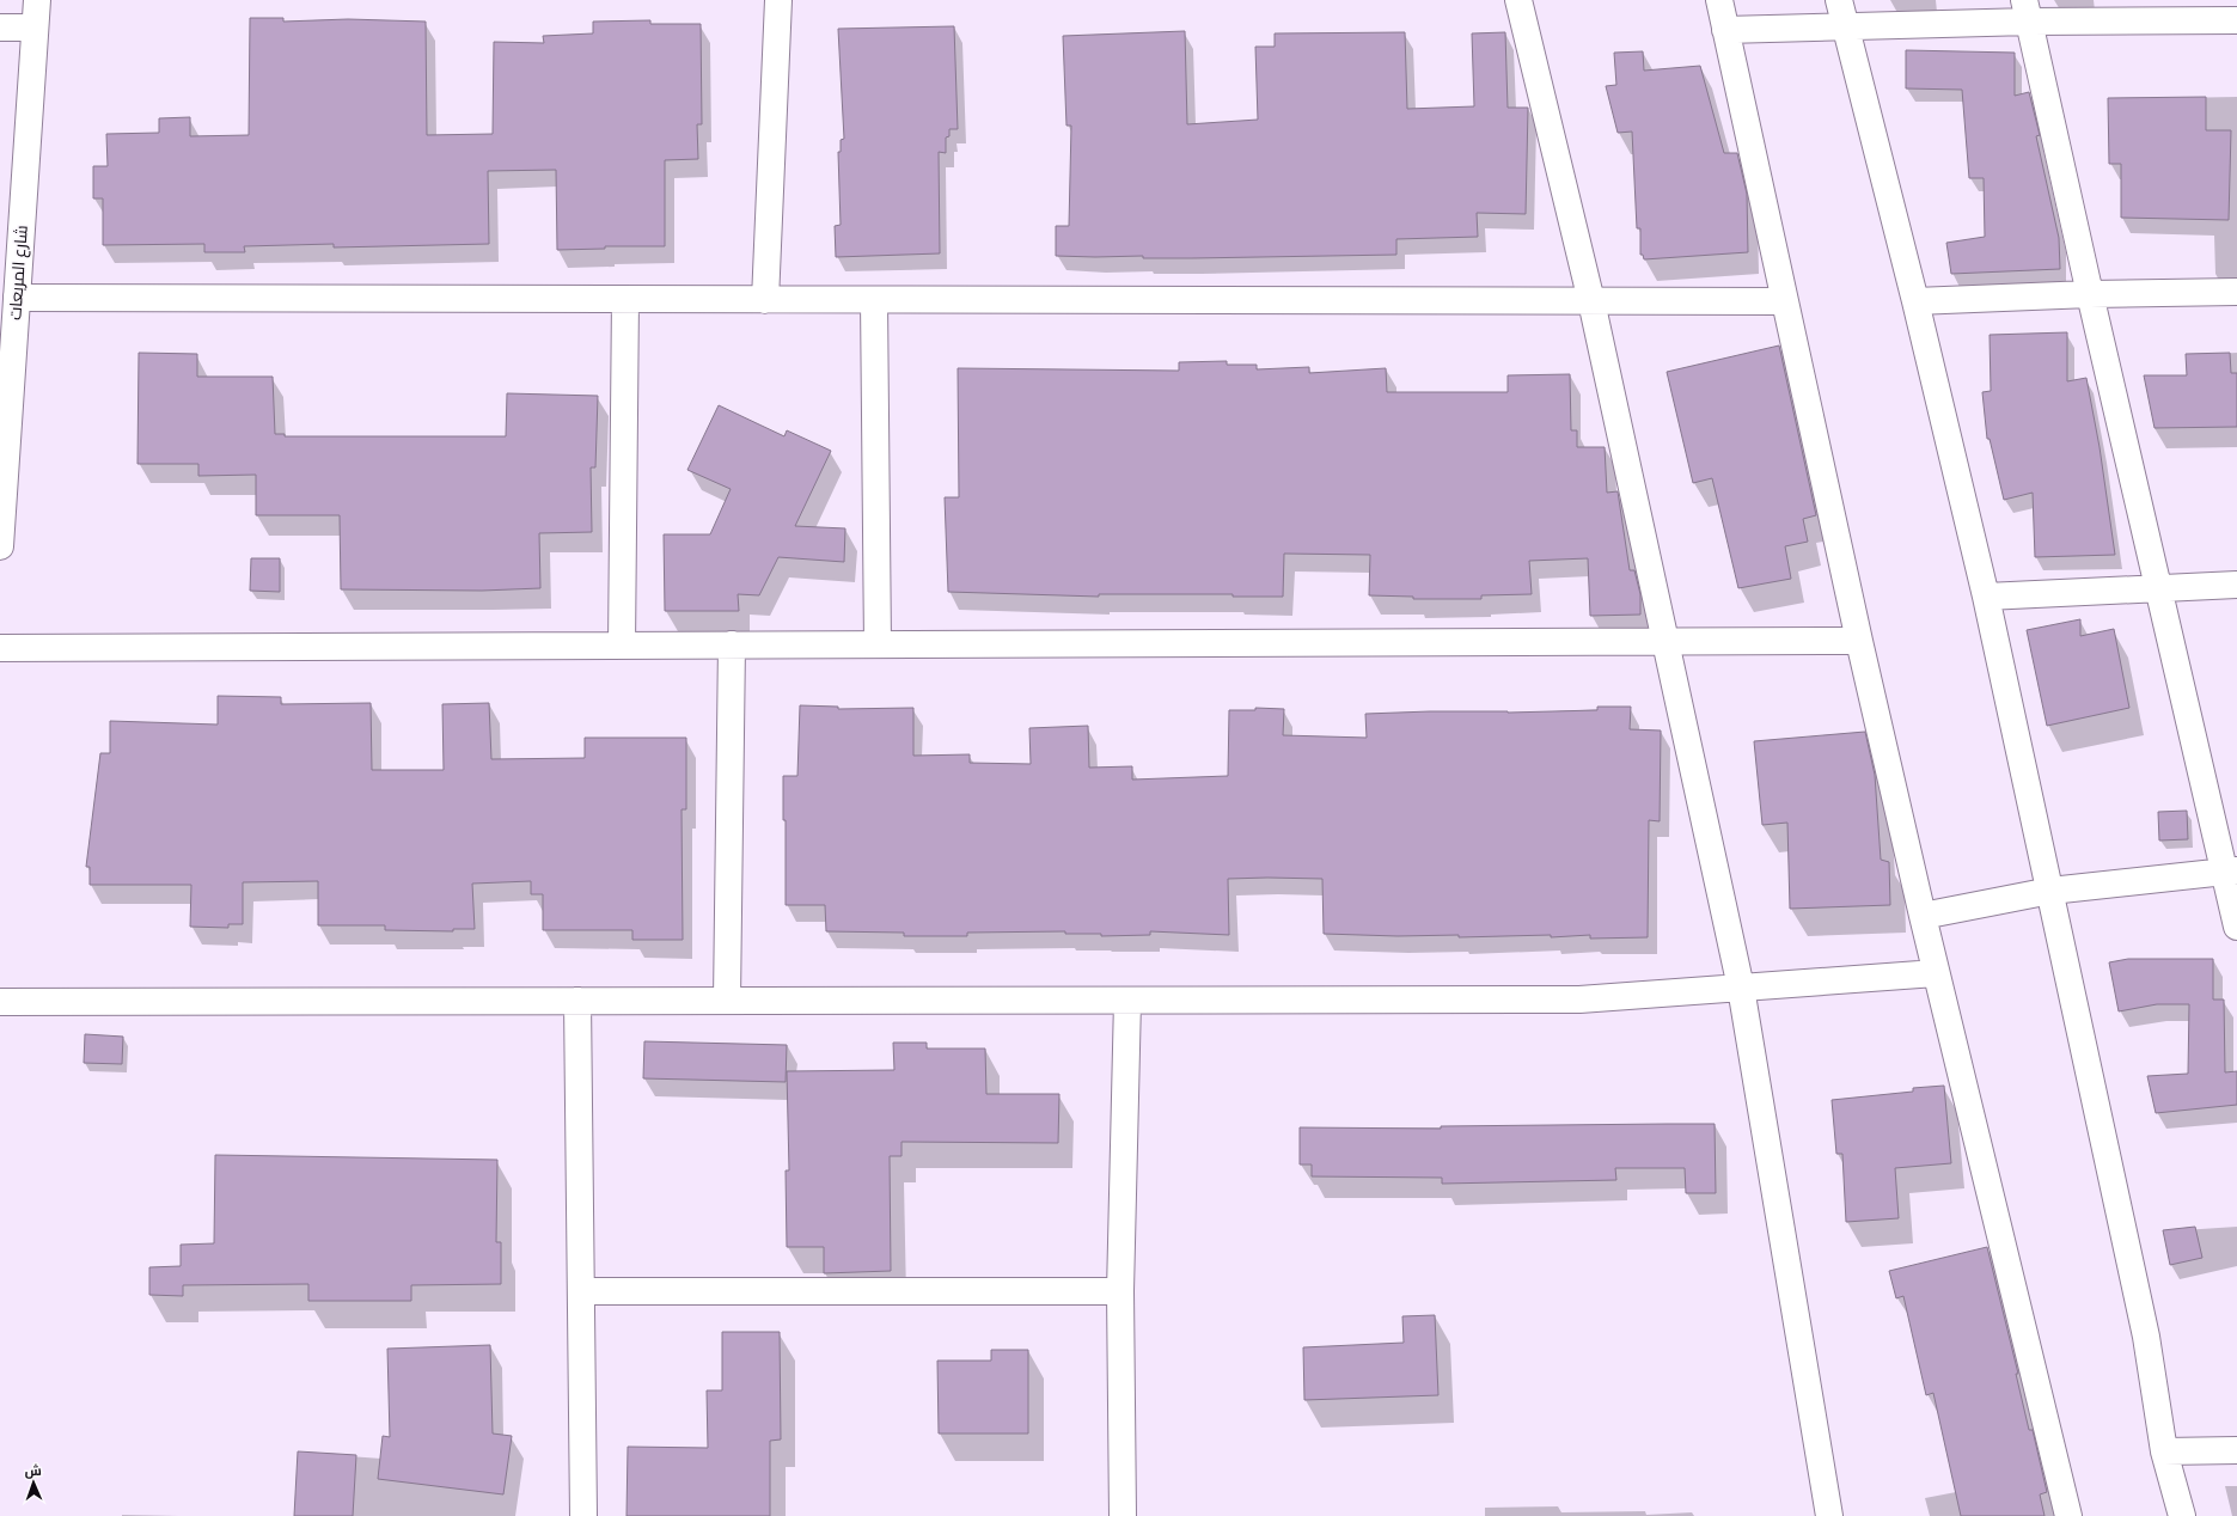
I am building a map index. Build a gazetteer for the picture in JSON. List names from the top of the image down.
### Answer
{
  "streets": {
    "street": ["شارع المربعات"]
  },
  "north": "top"
}
